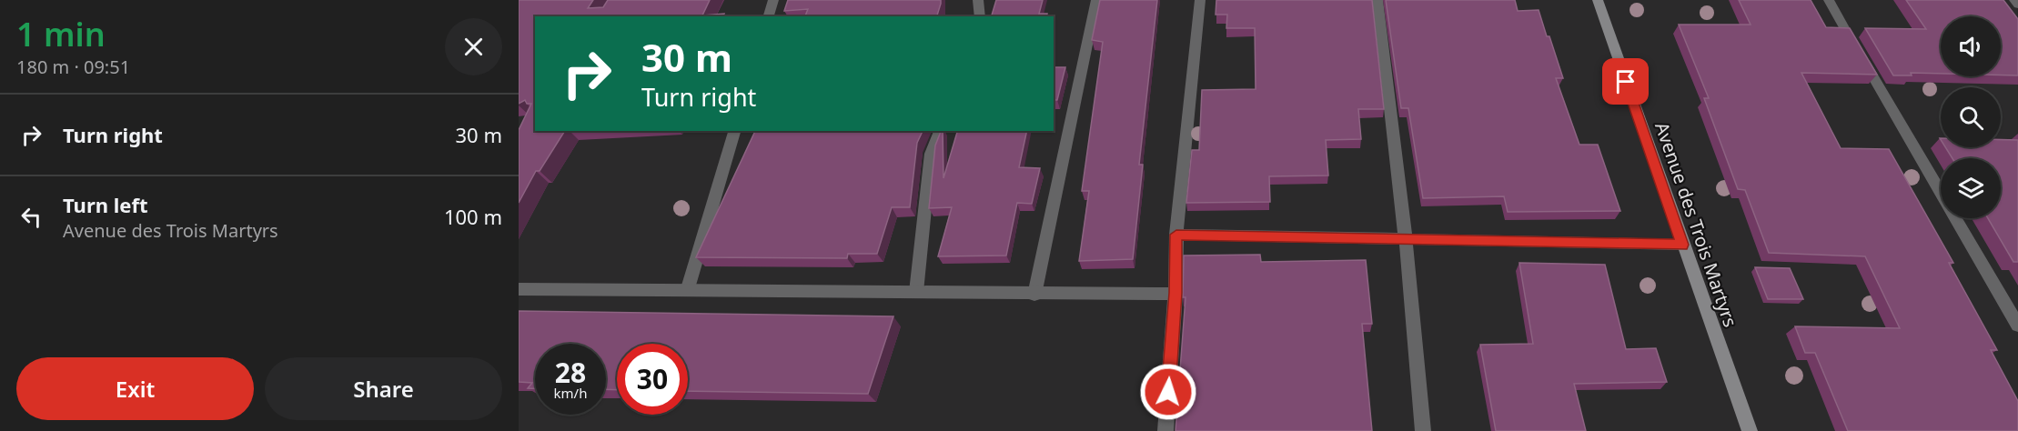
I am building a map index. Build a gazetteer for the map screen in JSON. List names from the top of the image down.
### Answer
{
  "streets": {
    "main road": ["Avenue des Trois Martyrs"]
  },
  "page": {
    "heading": ["1 min", "180 m · 09:51"],
    "turn": ["30 m", "Turn right"],
    "list": [
      {
        "name": "Turn right",
        "value": "30 m"
      },
      {
        "name": "Turn left",
        "note": "Avenue des Trois Martyrs",
        "value": "100 m"
      }
    ],
    "speed": "28 km/h",
    "limit": "30",
    "buttons": ["Exit", "Share"]
  }
}
